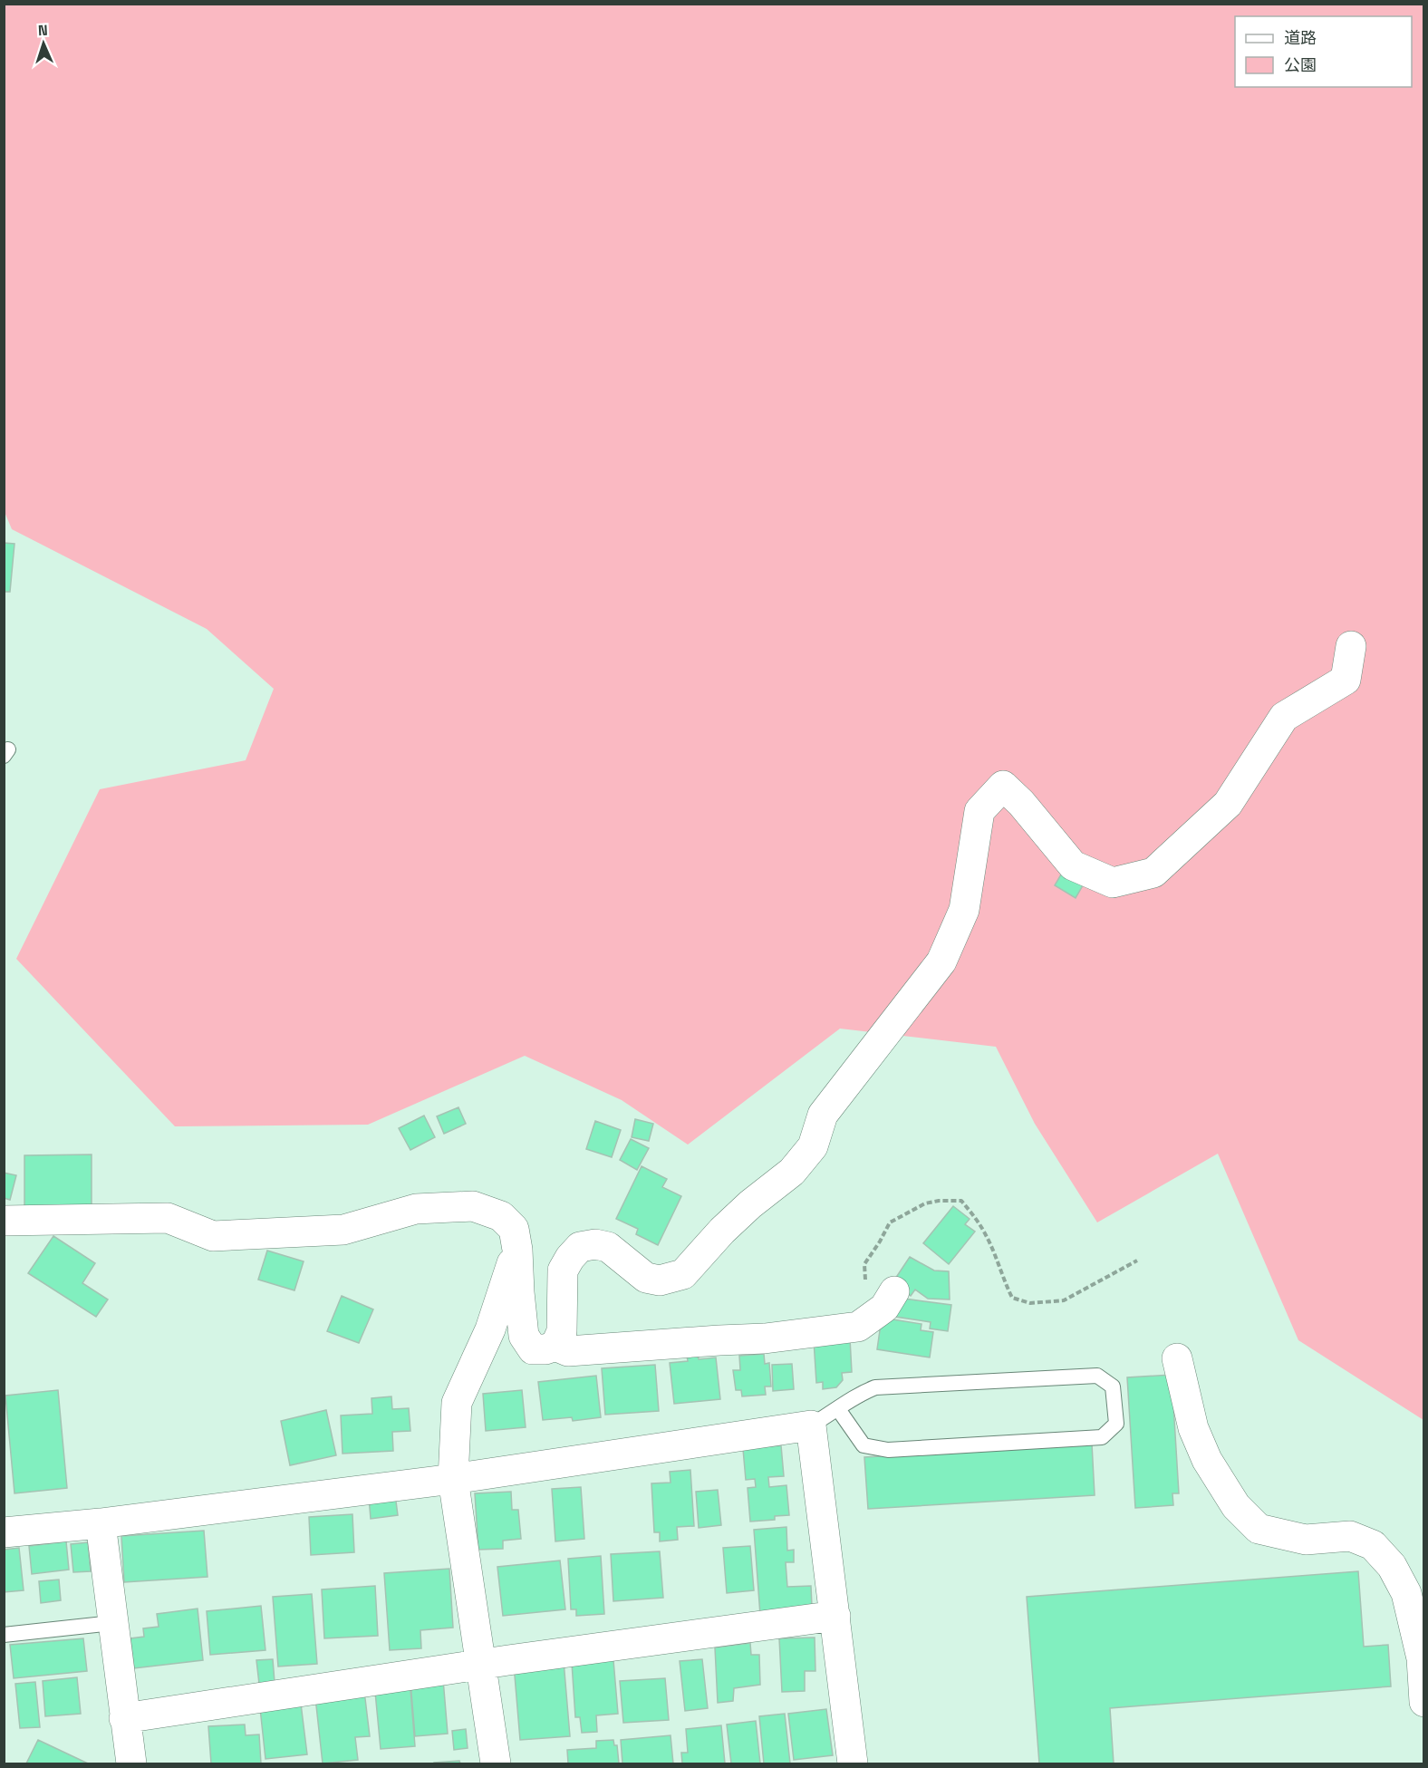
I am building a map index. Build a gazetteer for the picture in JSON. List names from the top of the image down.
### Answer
{
  "legend": ["道路", "公園"],
  "north": "top"
}
